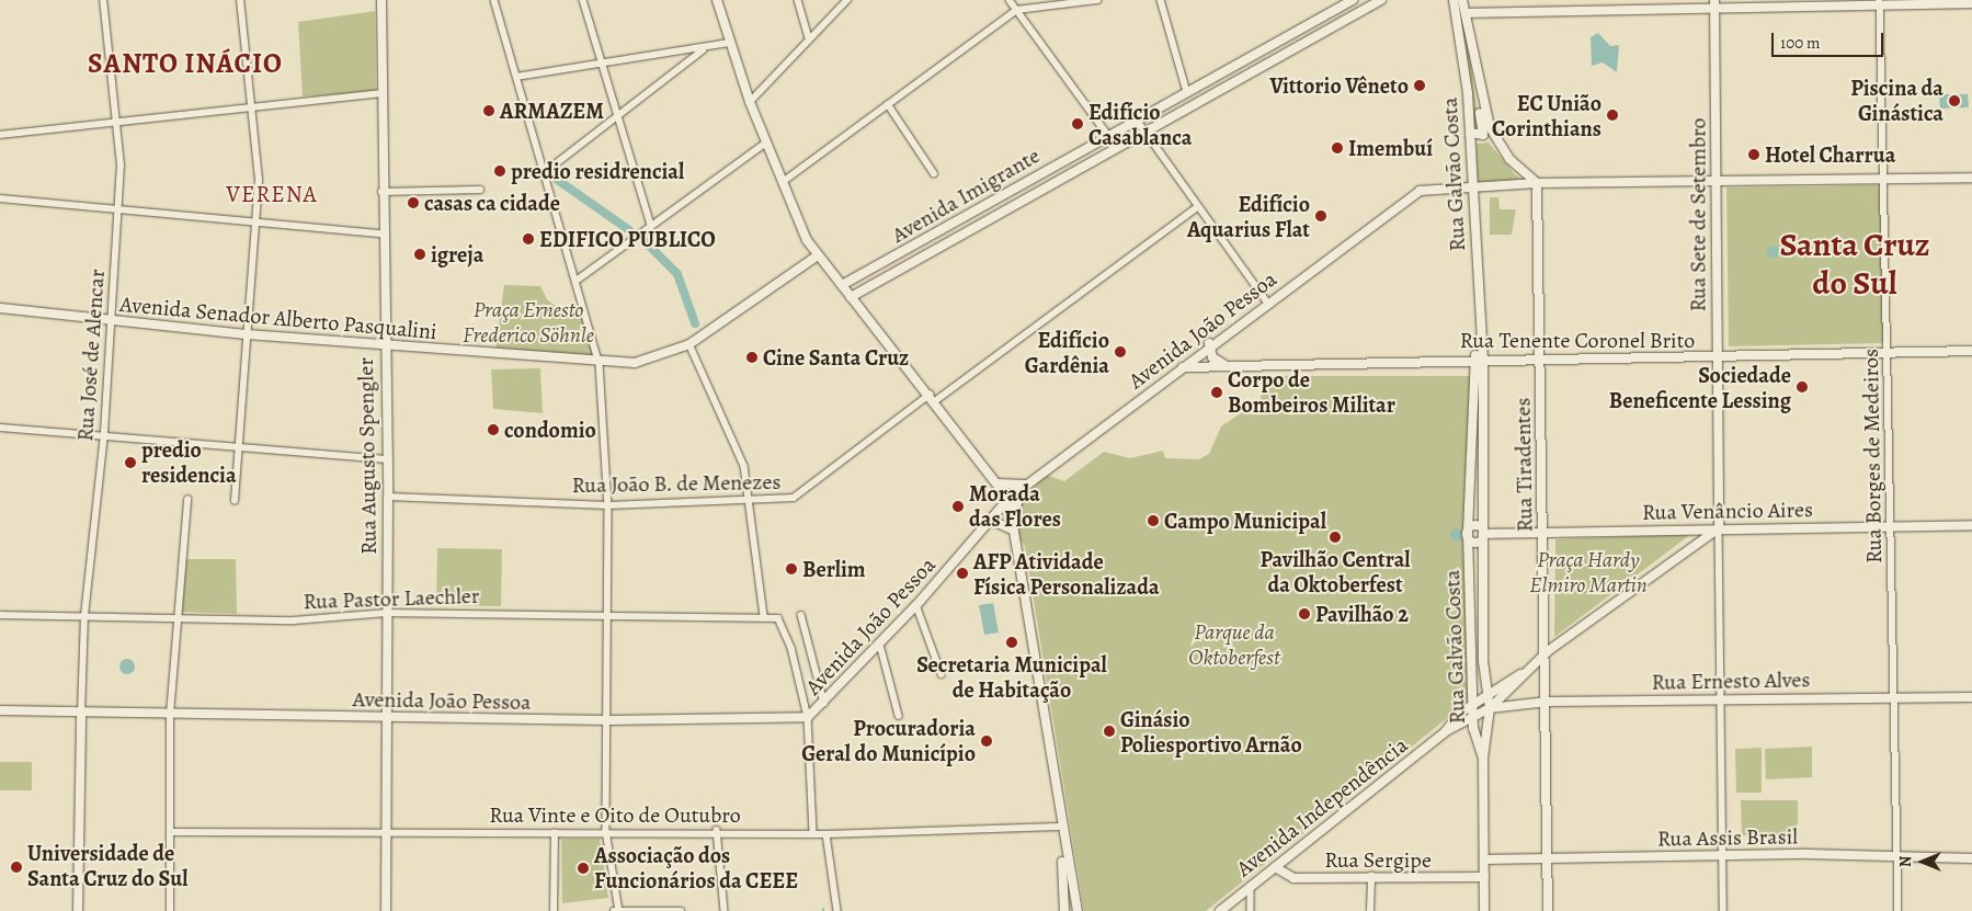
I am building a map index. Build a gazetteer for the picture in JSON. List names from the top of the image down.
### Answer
{
  "streets": {
    "street": [
      "Rua Galvão Costa",
      "Avenida Imigrante",
      "Rua Sete de Setembro",
      "Avenida Senador Alberto Pasqualini",
      "Avenida João Pessoa",
      "Rua Tenente Coronel Brito",
      "Rua José de Alencar",
      "Rua Augusto Spengler",
      "Rua Borges de Medeiros",
      "Rua Tiradentes",
      "Rua João B. de Menezes",
      "Rua Venâncio Aires",
      "Rua Pastor Laechler",
      "Rua Ernesto Alves",
      "Avenida Independência",
      "Rua Vinte e Oito de Outubro",
      "Rua Assis Brasil",
      "Rua Sergipe"
    ]
  },
  "crossings": [
    ["Rua Galvão Costa", "Avenida João Pessoa"],
    ["Rua Galvão Costa", "Rua Tenente Coronel Brito"],
    ["Rua Galvão Costa", "Rua Tiradentes"],
    ["Rua Galvão Costa", "Rua Venâncio Aires"],
    ["Rua Galvão Costa", "Rua Ernesto Alves"],
    ["Rua Galvão Costa", "Avenida Independência"],
    ["Rua Galvão Costa", "Rua Assis Brasil"],
    ["Rua Galvão Costa", "Rua Sergipe"],
    ["Rua Sete de Setembro", "Avenida João Pessoa"],
    ["Rua Sete de Setembro", "Rua Tenente Coronel Brito"],
    ["Rua Sete de Setembro", "Rua Venâncio Aires"],
    ["Rua Sete de Setembro", "Avenida Independência"],
    ["Avenida Senador Alberto Pasqualini", "Rua José de Alencar"],
    ["Avenida Senador Alberto Pasqualini", "Rua Augusto Spengler"],
    ["Avenida João Pessoa", "Rua Tenente Coronel Brito"],
    ["Avenida João Pessoa", "Rua José de Alencar"],
    ["Avenida João Pessoa", "Rua Augusto Spengler"],
    ["Avenida João Pessoa", "Rua Borges de Medeiros"],
    ["Avenida João Pessoa", "Rua Tiradentes"],
    ["Avenida João Pessoa", "Rua Pastor Laechler"],
    ["Rua Tenente Coronel Brito", "Rua Borges de Medeiros"],
    ["Rua Tenente Coronel Brito", "Rua Tiradentes"],
    ["Rua José de Alencar", "Rua Pastor Laechler"],
    ["Rua Augusto Spengler", "Rua João B. de Menezes"],
    ["Rua Augusto Spengler", "Rua Pastor Laechler"],
    ["Rua Augusto Spengler", "Rua Vinte e Oito de Outubro"],
    ["Rua Borges de Medeiros", "Rua Venâncio Aires"],
    ["Rua Borges de Medeiros", "Rua Ernesto Alves"],
    ["Rua Borges de Medeiros", "Rua Assis Brasil"],
    ["Rua Tiradentes", "Rua Venâncio Aires"],
    ["Rua Tiradentes", "Rua Ernesto Alves"],
    ["Rua Tiradentes", "Avenida Independência"],
    ["Rua Tiradentes", "Rua Assis Brasil"],
    ["Rua Venâncio Aires", "Avenida Independência"],
    ["Rua Ernesto Alves", "Avenida Independência"],
    ["Avenida Independência", "Rua Sergipe"]
  ],
  "districts": ["SANTO INÁCIO", "VERENA", "Santa Cruz do Sul"],
  "parks": ["Praça Ernesto Frederico Söhnle", "Praça Hardy Elmiro Martin", "Parque da Oktoberfest"],
  "places": [
    "Vittorio Vêneto",
    "Piscina da Ginástica",
    "ARMAZEM",
    "EC União Corinthians",
    "Edifício Casablanca",
    "Imembuí",
    "Hotel Charrua",
    "predio residrencial",
    "casas ca cidade",
    "Edifício Aquarius Flat",
    "EDIFICO PUBLICO",
    "igreja",
    "Edifício Gardênia",
    "Cine Santa Cruz",
    "Sociedade Beneficente Lessing",
    "Corpo de Bombeiros Militar",
    "condomio",
    "predio residencia",
    "Morada das Flores",
    "Campo Municipal",
    "Pavilhão Central da Oktoberfest",
    "Berlim",
    "AFP Atividade Física Personalizada",
    "Pavilhão 2",
    "Secretaria Municipal de Habitação",
    "Ginásio Poliesportivo Arnão",
    "Procuradoria Geral do Município",
    "Universidade de Santa Cruz do Sul",
    "Associação dos Funcionários da CEEE"
  ],
  "scale_bar": "100 m",
  "north": "left"
}
